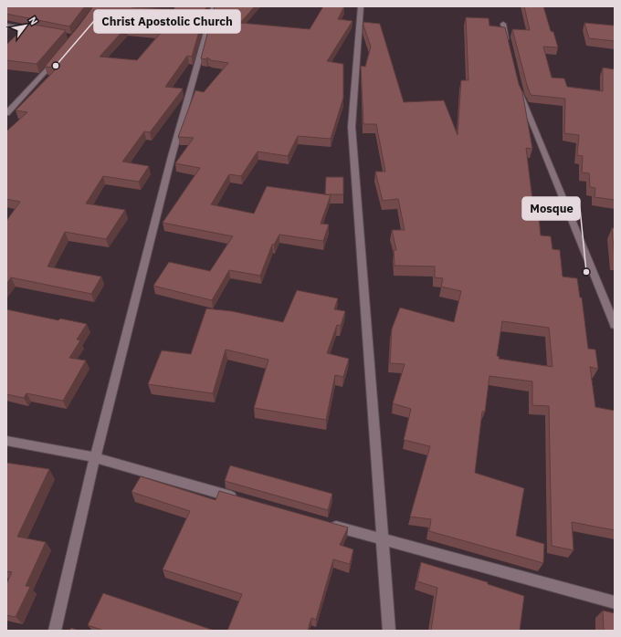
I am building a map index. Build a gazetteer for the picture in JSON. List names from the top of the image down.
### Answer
{
  "places": ["Christ Apostolic Church", "Mosque"],
  "north": "top right"
}
